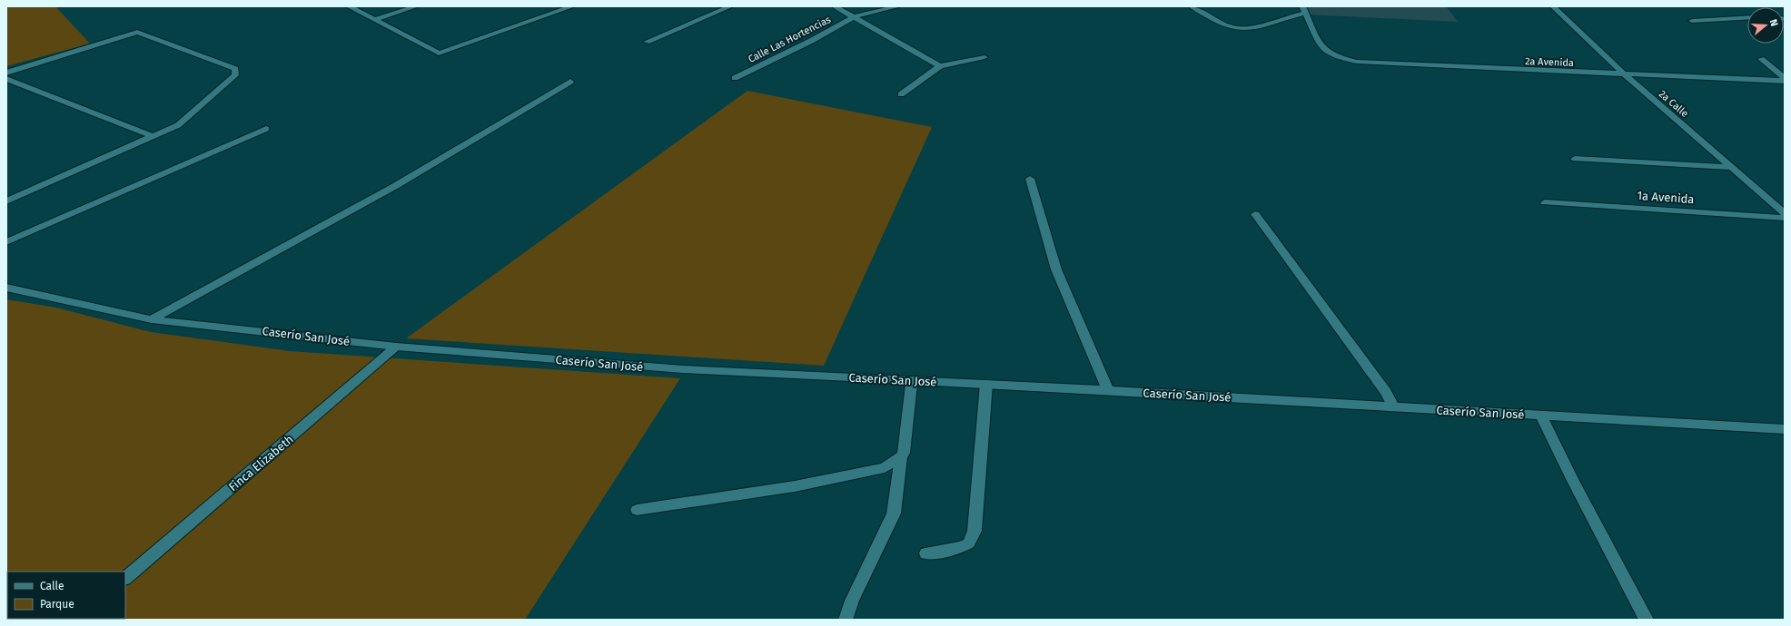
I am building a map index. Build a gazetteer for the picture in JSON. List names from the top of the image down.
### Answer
{
  "streets": {
    "street": [
      "Calle Las Hortencias",
      "2a Avenida",
      "2a Calle",
      "1a Avenida",
      "Caserío San José",
      "Finca Elizabeth"
    ]
  },
  "crossings": [
    ["2a Avenida", "2a Calle"],
    ["Caserío San José", "Finca Elizabeth"]
  ],
  "legend": ["Calle", "Parque"],
  "north": "right"
}
